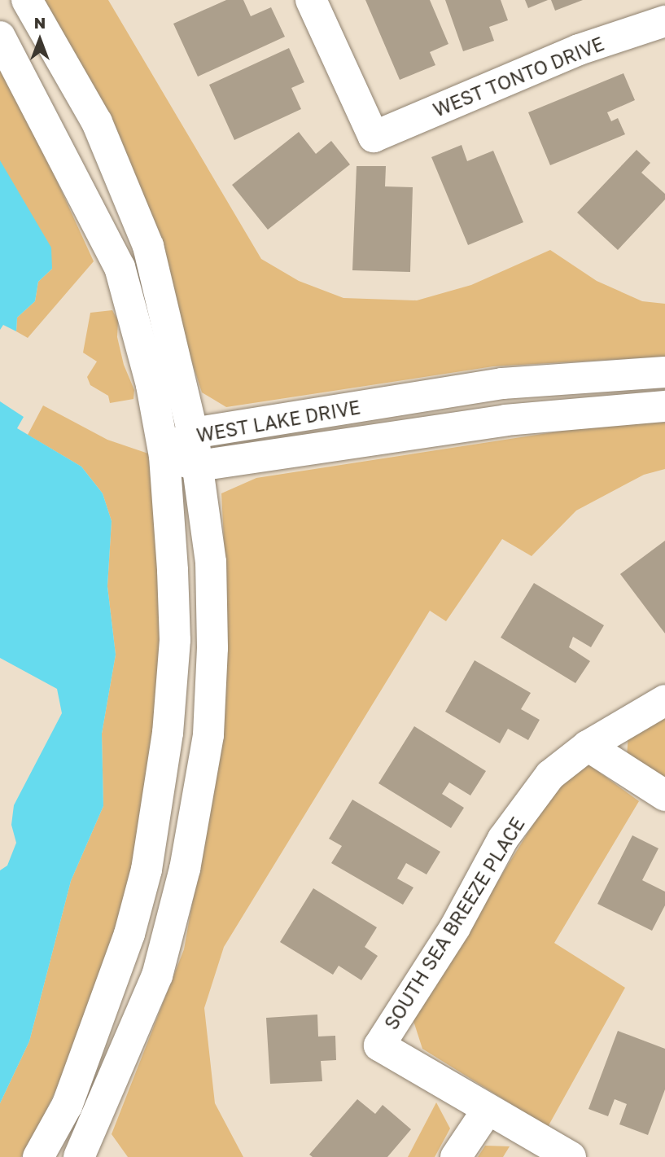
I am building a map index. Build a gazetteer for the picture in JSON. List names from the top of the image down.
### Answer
{
  "streets": {
    "street": ["WEST TONTO DRIVE", "WEST LAKE DRIVE", "SOUTH SEA BREEZE PLACE"]
  },
  "north": "top"
}
